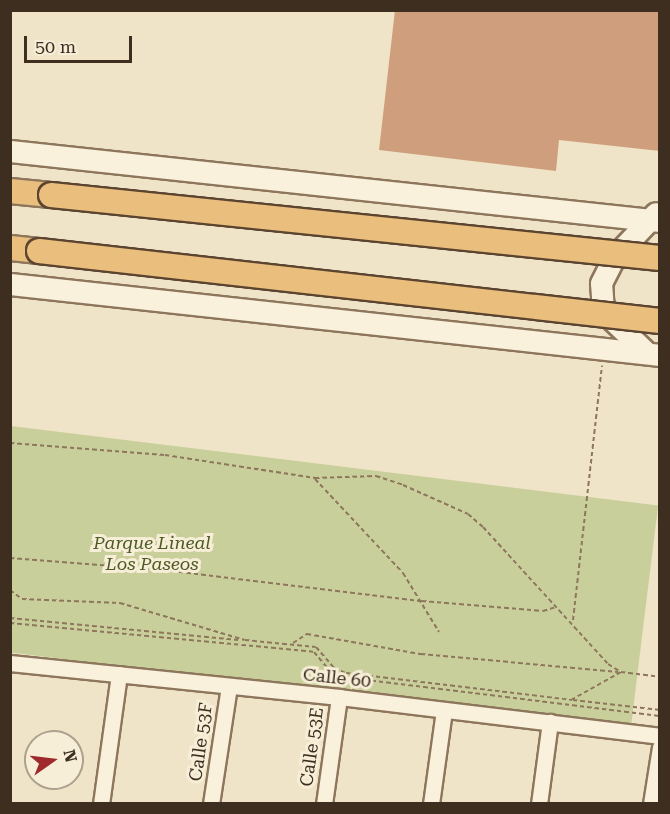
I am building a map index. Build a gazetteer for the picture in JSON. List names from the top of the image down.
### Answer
{
  "streets": {
    "street": ["Calle 60", "Calle 53F", "Calle 53E"]
  },
  "crossings": [
    ["Calle 60", "Calle 53F"],
    ["Calle 60", "Calle 53E"]
  ],
  "parks": ["Parque Lineal Los Paseos"],
  "scale_bar": "50 m",
  "north": "right"
}
